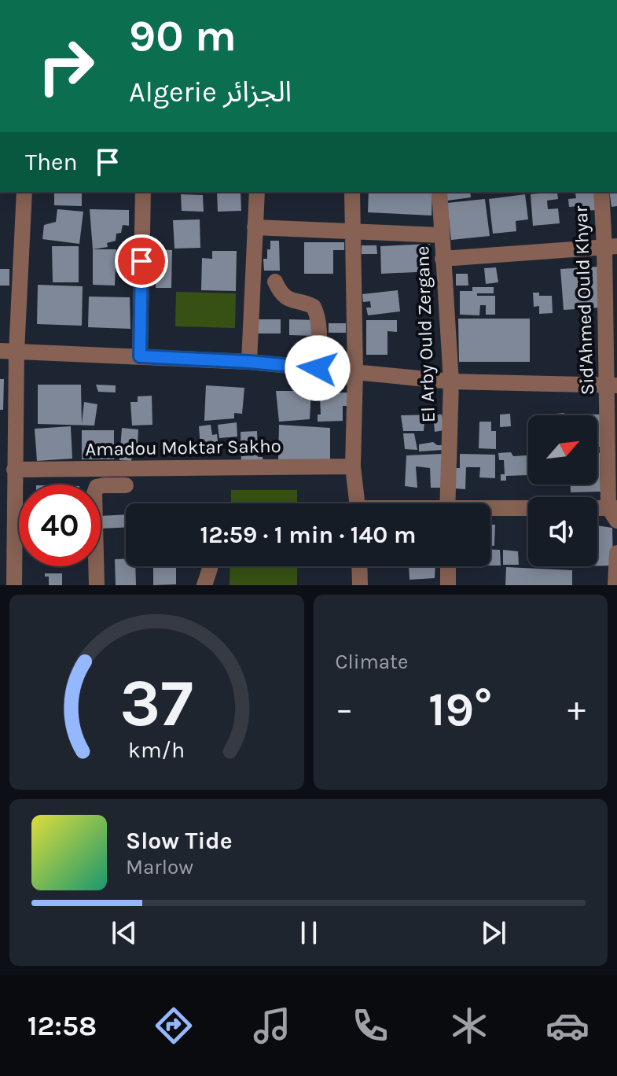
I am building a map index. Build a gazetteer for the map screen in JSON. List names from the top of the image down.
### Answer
{
  "streets": {
    "street": ["Sid'Ahmed Ould Khyar", "El Arby Ould Zergane", "Amadou Moktar Sakho"]
  },
  "north": "top right",
  "page": {
    "turn": ["90 m", "Algerie الجزائر"],
    "then": "Then",
    "limit": "40",
    "trip": "12:59 · 1 min · 140 m",
    "tile": "Climate",
    "heat": ["−", "19°", "+"],
    "song": ["Slow Tide", "Marlow"],
    "tabs": "12:58",
    "gauge": ["37", "km/h"]
  }
}
